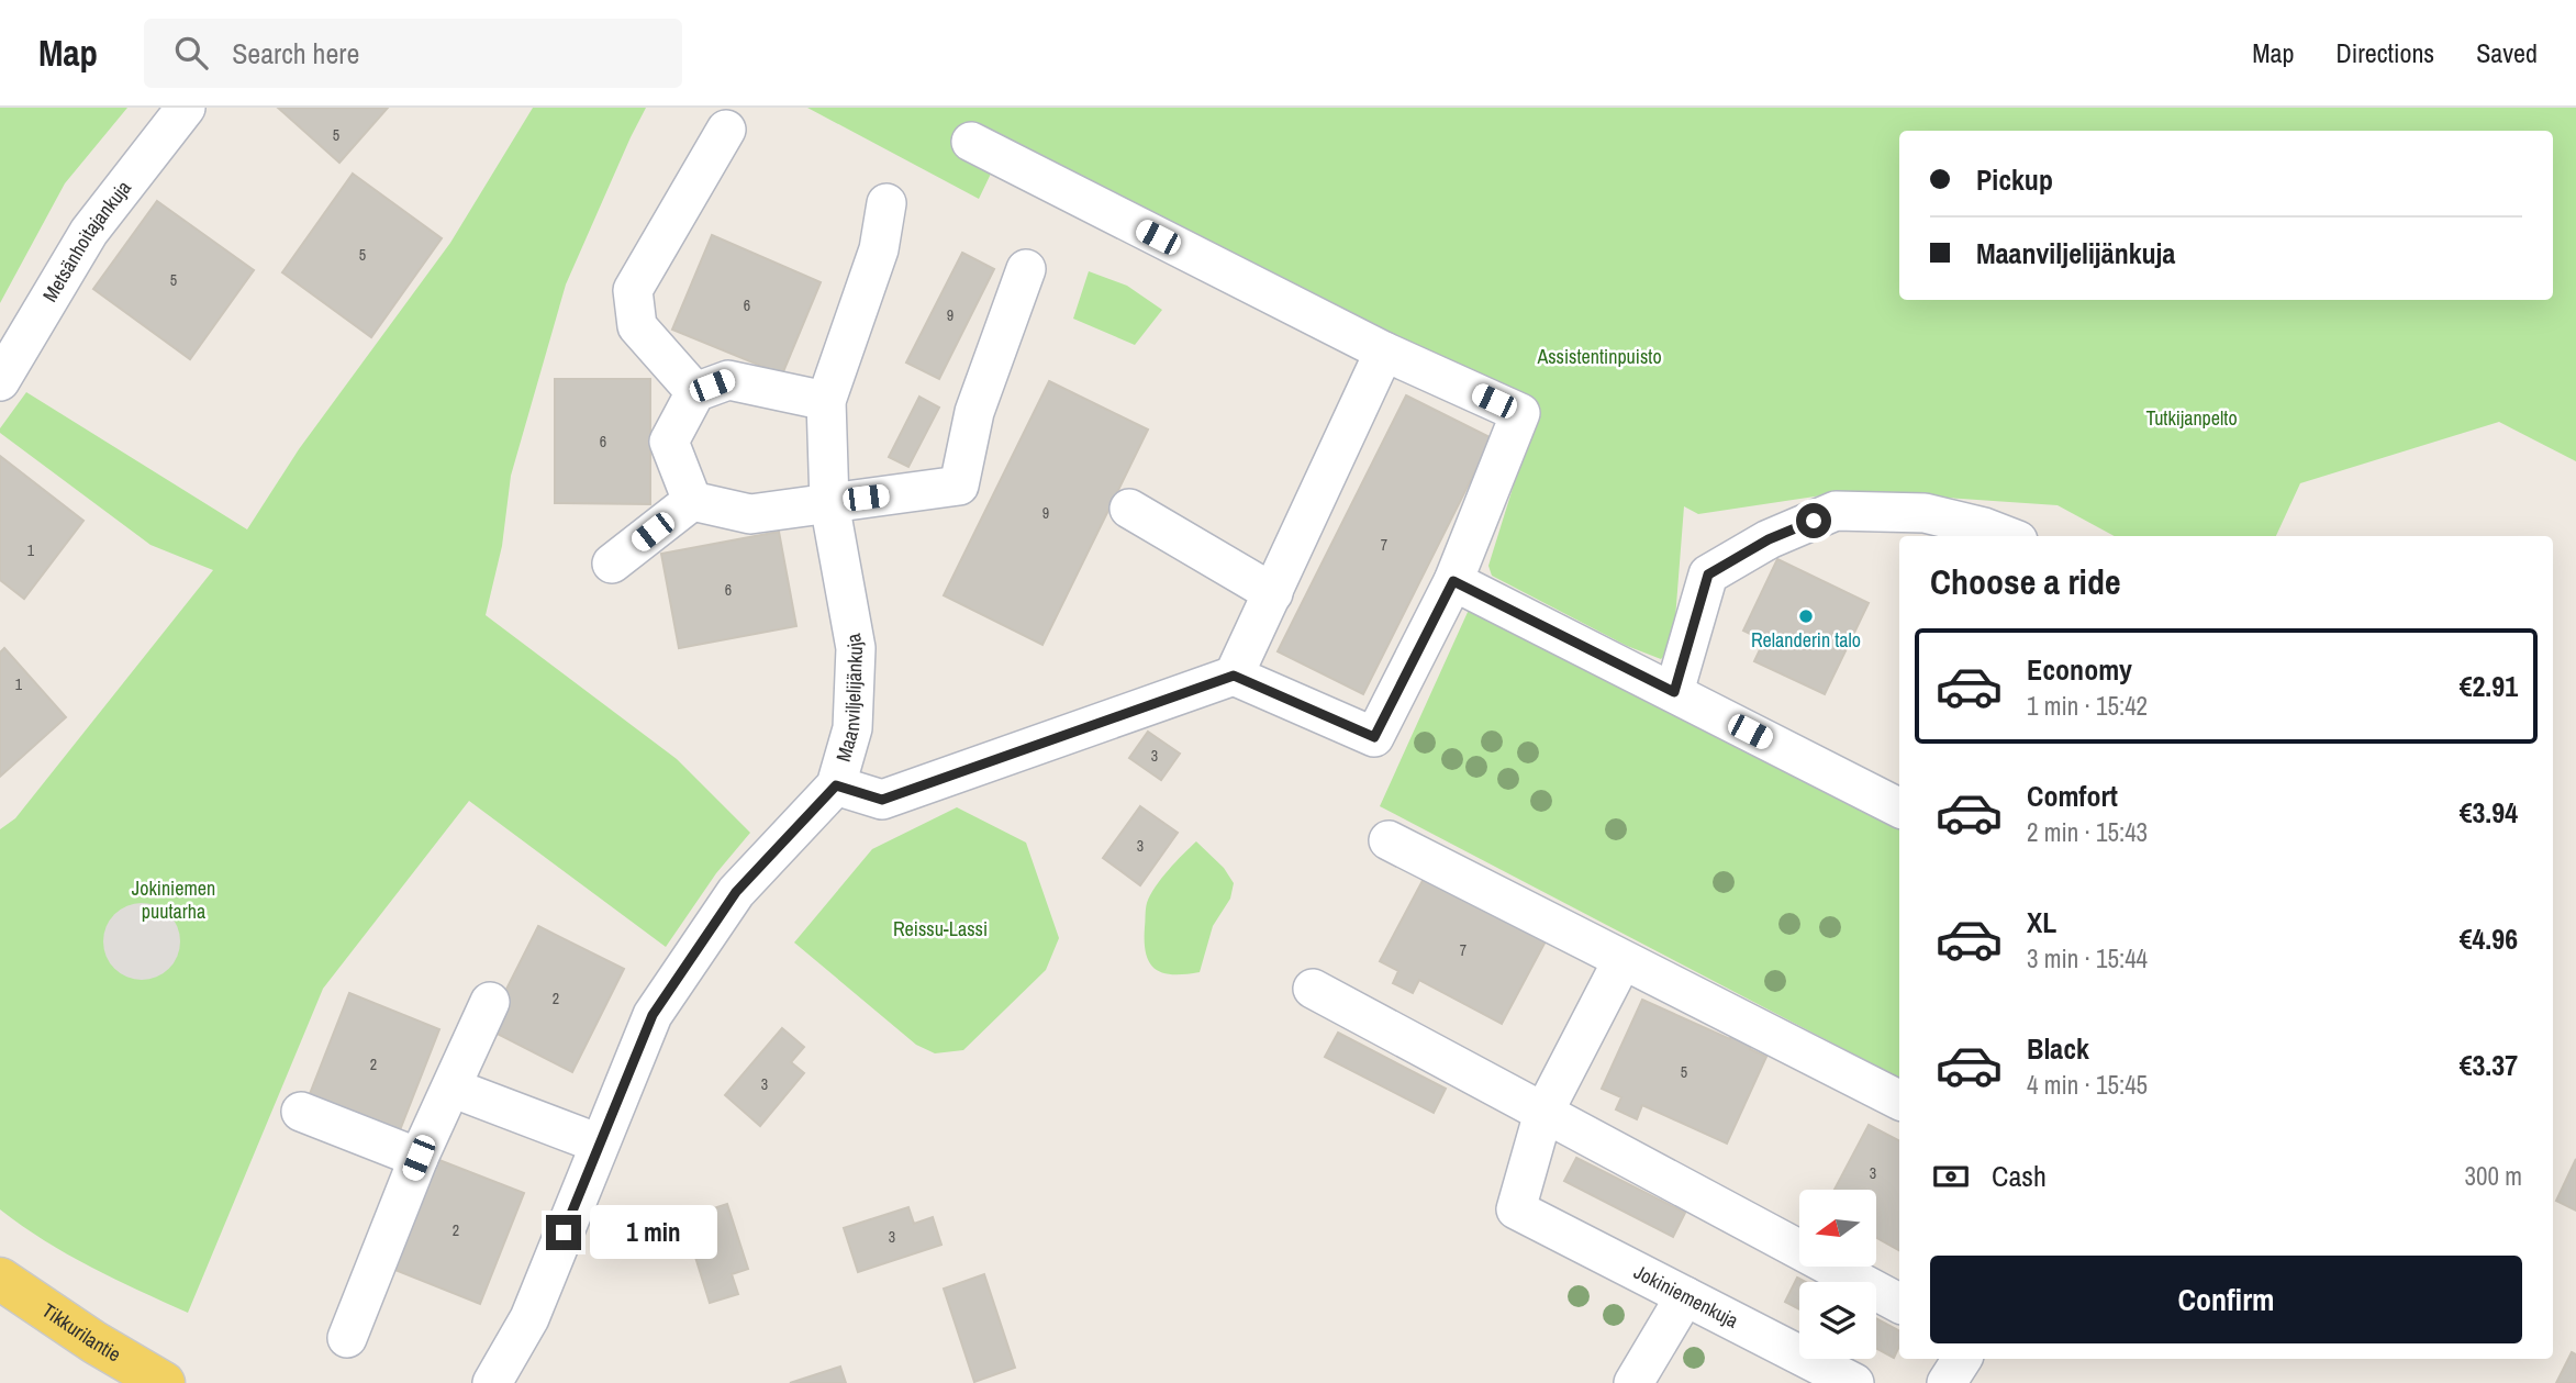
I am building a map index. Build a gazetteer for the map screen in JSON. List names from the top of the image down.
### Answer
{
  "streets": {
    "main road": ["Tikkurilantie"],
    "street": ["Metsänhoitajankuja", "Maanviljelijänkuja", "Jokiniemenkuja"]
  },
  "parks": [
    "Assistentinpuisto",
    "Tutkijanpelto",
    "Jokiniemen puutarha",
    "Reissu-Lassi"
  ],
  "places": ["Relanderin talo"],
  "house_numbers": [
    "5",
    "5",
    "5",
    "6",
    "9",
    "6",
    "9",
    "7",
    "1",
    "6",
    "1",
    "3",
    "3",
    "7",
    "2",
    "2",
    "5",
    "3",
    "3",
    "2",
    "3"
  ],
  "north": "left",
  "page": {
    "header": "Map",
    "search": "Search here",
    "nav": ["Map", "Directions", "Saved"],
    "banner": ["Pickup", "Maanviljelijänkuja"],
    "heading": "Choose a ride",
    "list": [
      {
        "name": "Economy",
        "note": "1 min · 15:42",
        "value": "€2.91"
      },
      {
        "name": "Comfort",
        "note": "2 min · 15:43",
        "value": "€3.94"
      },
      {
        "name": "XL",
        "note": "3 min · 15:44",
        "value": "€4.96"
      },
      {
        "name": "Black",
        "note": "4 min · 15:45",
        "value": "€3.37"
      }
    ],
    "pay": ["Cash", "300 m"],
    "bubble": "1 min",
    "buttons": "Confirm"
  }
}
